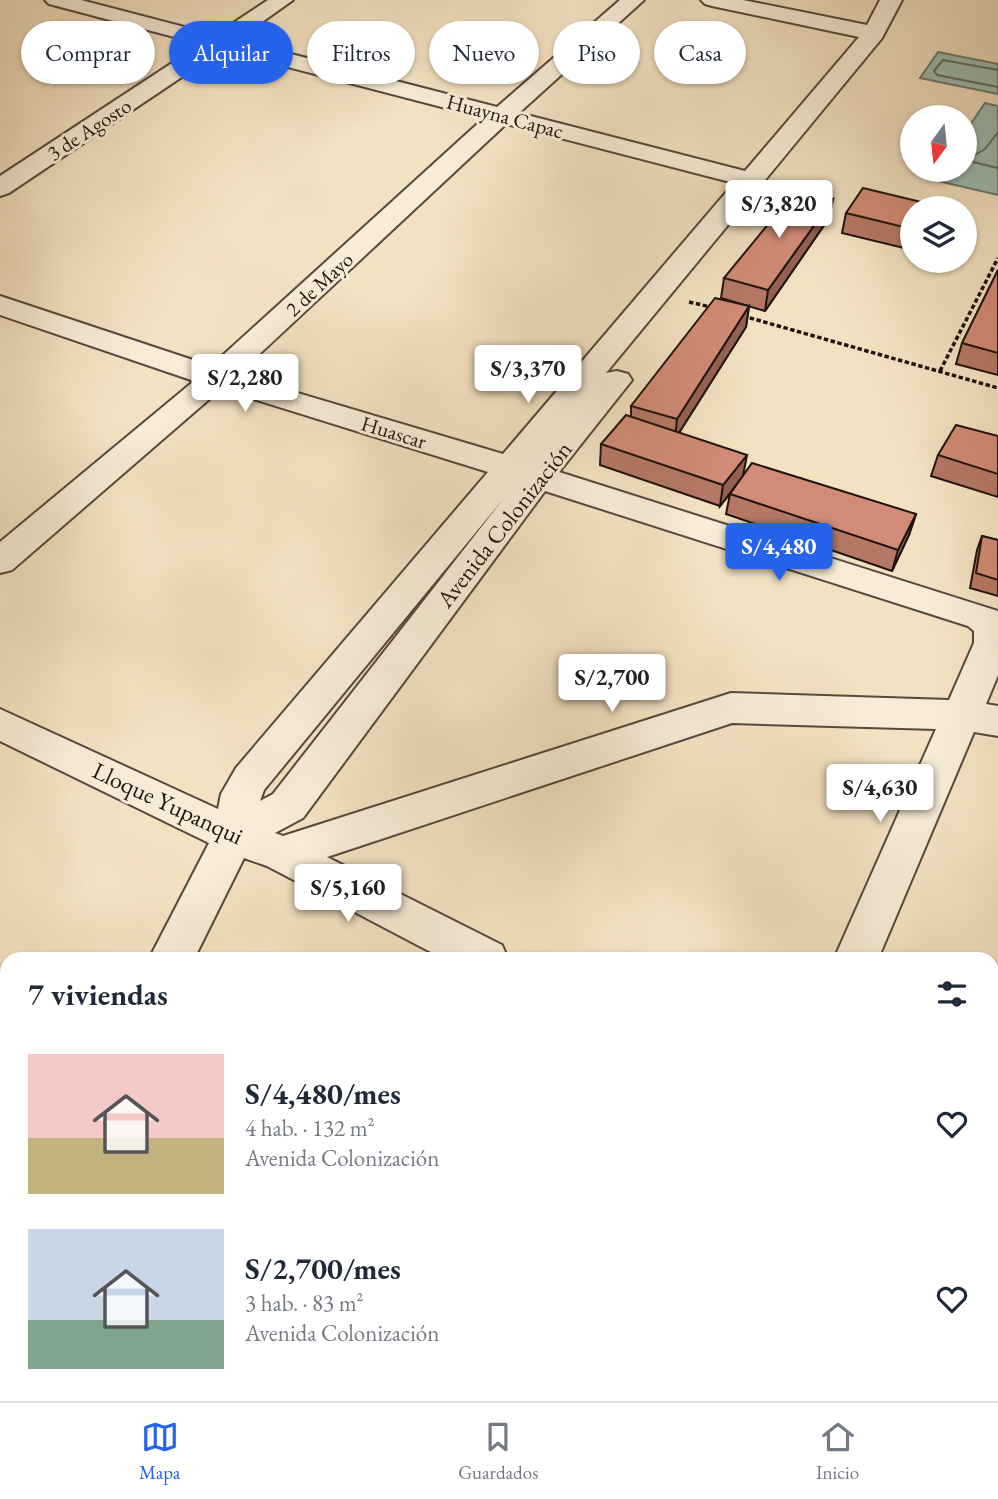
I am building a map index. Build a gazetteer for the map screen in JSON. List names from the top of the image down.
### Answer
{
  "streets": {
    "street": [
      "Huayna Capac",
      "3 de Agosto",
      "2 de Mayo",
      "Huascar",
      "Avenida Colonización",
      "Lloque Yupanqui"
    ]
  },
  "crossings": [
    ["Huayna Capac", "2 de Mayo"],
    ["Huayna Capac", "Avenida Colonización"],
    ["2 de Mayo", "Huascar"],
    ["Huascar", "Avenida Colonización"],
    ["Avenida Colonización", "Lloque Yupanqui"]
  ],
  "north": "bottom",
  "page": {
    "chip": [
      "Comprar",
      "Alquilar",
      "Filtros",
      "Nuevo",
      "Piso",
      "Casa"
    ],
    "price": [
      "S/3,820",
      "S/3,370",
      "S/2,280",
      "S/4,480",
      "S/2,700",
      "S/4,630",
      "S/5,160"
    ],
    "heading": "7 viviendas",
    "list": [
      {
        "name": "S/4,480/mes",
        "note": "4 hab. · 132 m² · Avenida Colonización"
      },
      {
        "name": "S/2,700/mes",
        "note": "3 hab. · 83 m² · Avenida Colonización"
      }
    ],
    "tabs": ["Mapa", "Guardados", "Inicio"]
  }
}
